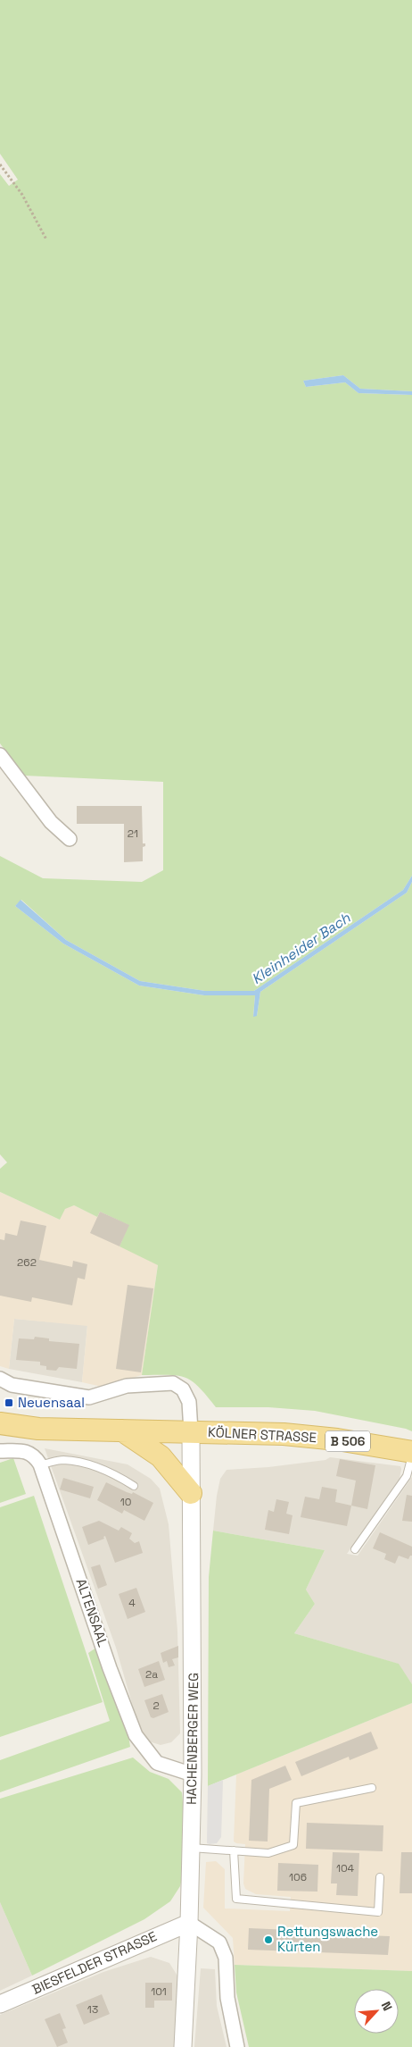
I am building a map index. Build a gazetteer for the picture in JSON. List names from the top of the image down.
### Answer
{
  "streets": {
    "main road": ["KÖLNER STRASSE", "B 506"],
    "street": ["ALTENSAAL", "HACHENBERGER WEG", "BIESFELDER STRASSE"]
  },
  "crossings": [
    ["KÖLNER STRASSE", "HACHENBERGER WEG"],
    ["ALTENSAAL", "HACHENBERGER WEG"],
    ["HACHENBERGER WEG", "BIESFELDER STRASSE"]
  ],
  "water": ["Kleinheider Bach"],
  "places": {
    "transit": ["Neuensaal"],
    "other": ["Rettungswache Kürten"]
  },
  "house_numbers": [
    "21",
    "262",
    "10",
    "4",
    "2a",
    "2",
    "104",
    "106",
    "101",
    "13"
  ],
  "north": "top right"
}
